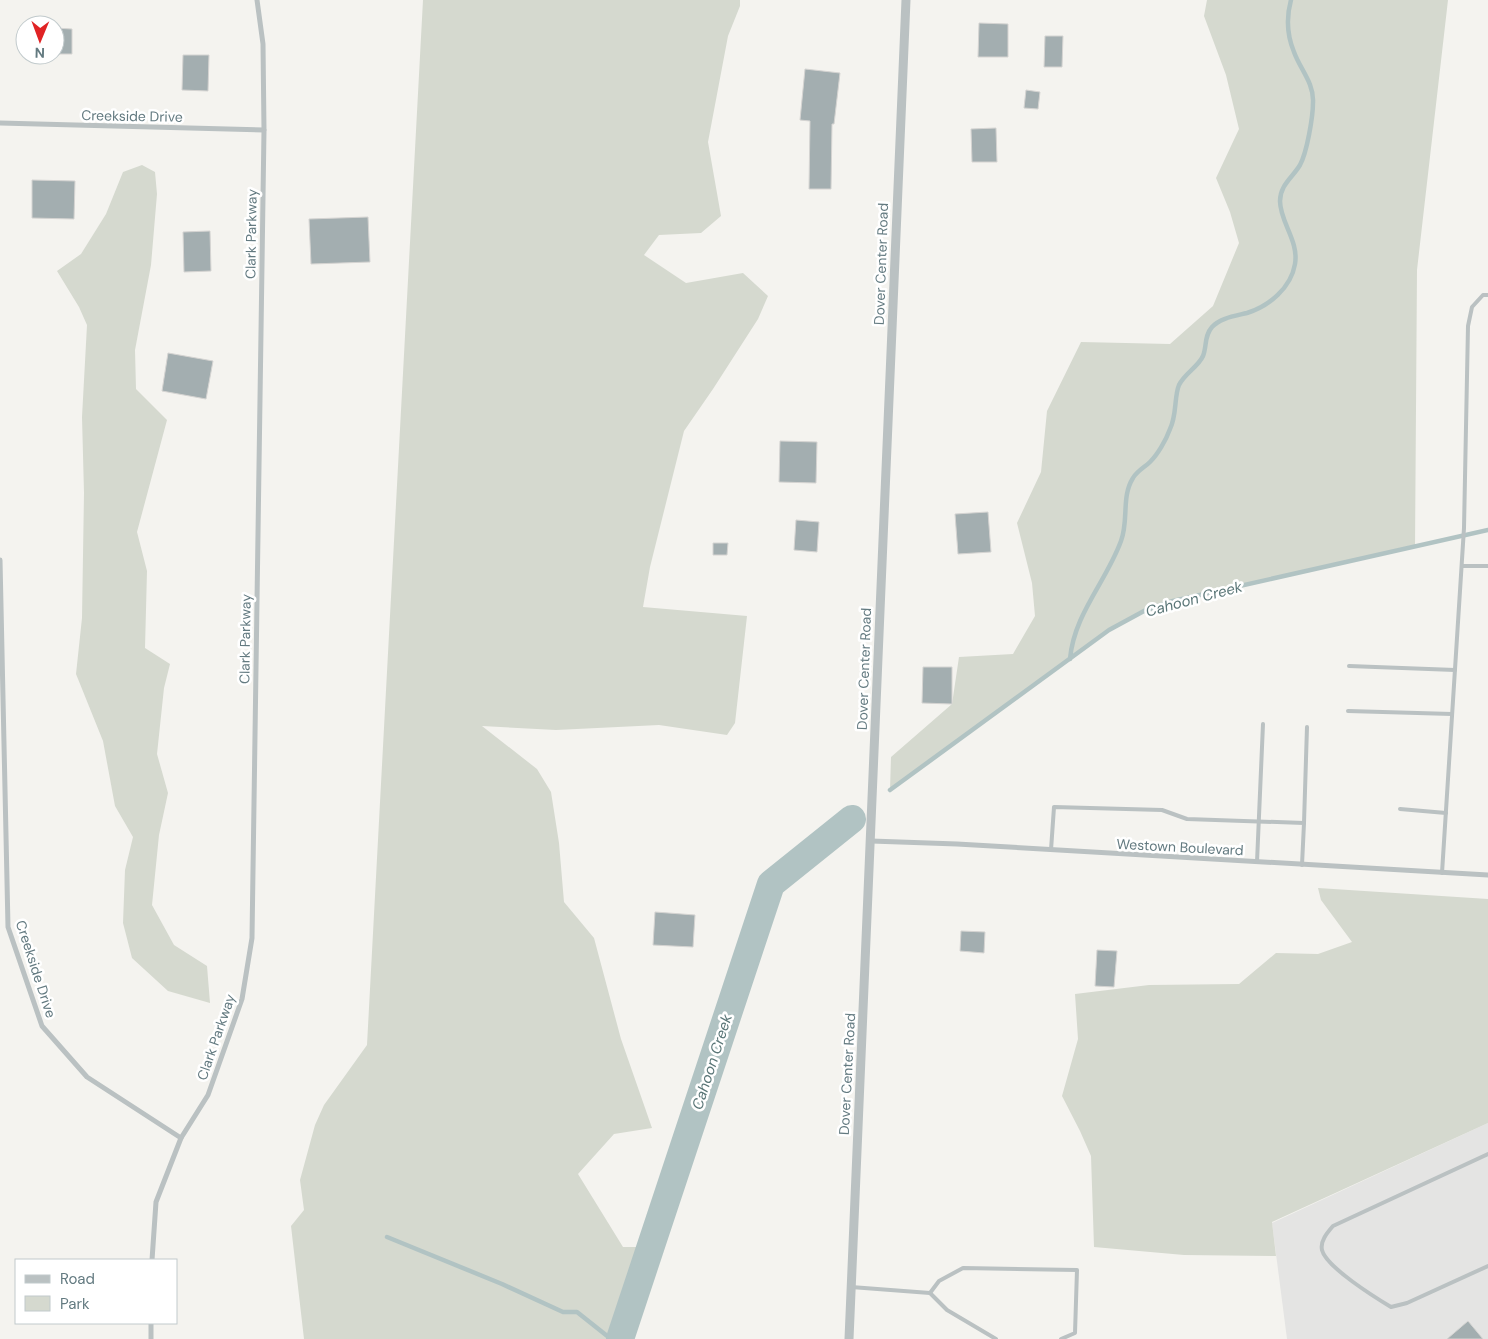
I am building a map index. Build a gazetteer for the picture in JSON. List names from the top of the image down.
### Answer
{
  "streets": {
    "street": [
      "Creekside Drive",
      "Clark Parkway",
      "Dover Center Road",
      "Westown Boulevard"
    ]
  },
  "crossings": [
    ["Creekside Drive", "Clark Parkway"],
    ["Dover Center Road", "Westown Boulevard"]
  ],
  "water": ["Cahoon Creek"],
  "legend": ["Road", "Park"],
  "north": "bottom"
}
